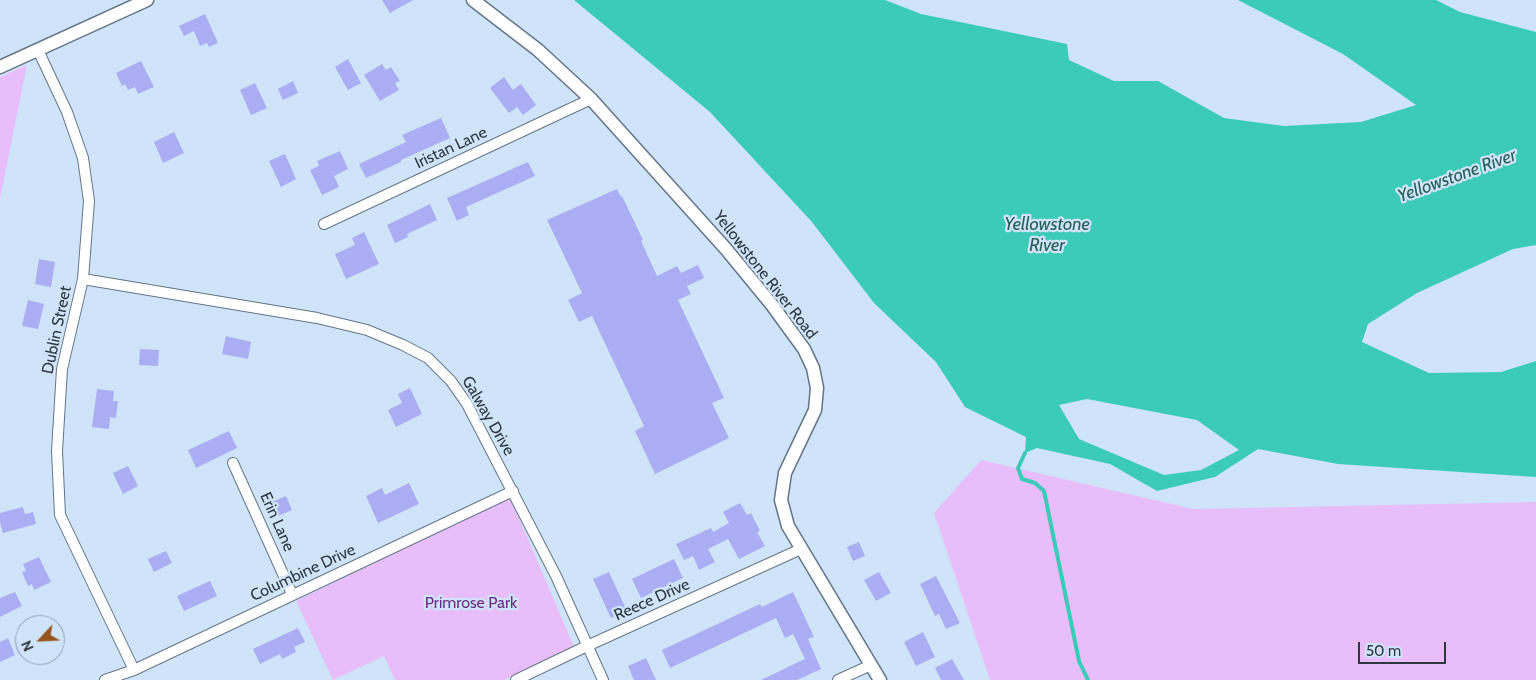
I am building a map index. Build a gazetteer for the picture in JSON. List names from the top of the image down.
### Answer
{
  "streets": {
    "street": [
      "Iristan Lane",
      "Yellowstone River Road",
      "Dublin Street",
      "Galway Drive",
      "Erin Lane",
      "Columbine Drive",
      "Reece Drive"
    ]
  },
  "crossings": [
    ["Iristan Lane", "Yellowstone River Road"],
    ["Yellowstone River Road", "Reece Drive"],
    ["Dublin Street", "Galway Drive"],
    ["Dublin Street", "Columbine Drive"],
    ["Galway Drive", "Columbine Drive"],
    ["Galway Drive", "Reece Drive"],
    ["Erin Lane", "Columbine Drive"]
  ],
  "water": ["Yellowstone River"],
  "parks": ["Primrose Park"],
  "scale_bar": "50 m",
  "north": "bottom left"
}
